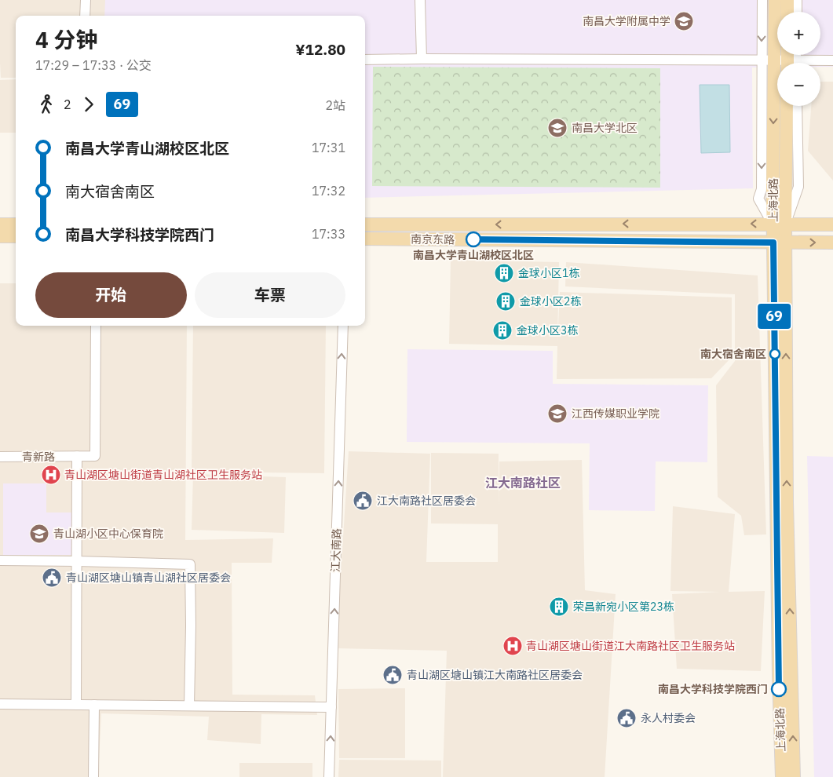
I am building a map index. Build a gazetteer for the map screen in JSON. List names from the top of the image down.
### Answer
{
  "streets": {
    "main road": ["上海北路", "南京东路"],
    "street": ["青新路", "江大南路"]
  },
  "crossings": [
    ["上海北路", "南京东路"]
  ],
  "one_way": ["江大南路"],
  "districts": ["江大南路社区"],
  "places": {
    "school or university": [
      "南昌大学附属中学",
      "南昌大学北区",
      "江西传媒职业学院",
      "青山湖小区中心保育院"
    ],
    "other": ["南昌大学青山湖校区北区", "南大宿舍南区", "南昌大学科技学院西门"],
    "building": [
      "金球小区1栋",
      "金球小区2栋",
      "金球小区3栋",
      "荣昌新宛小区第23栋"
    ],
    "hospital": ["青山湖区塘山街道青山湖社区卫生服务站", "青山湖区塘山街道江大南路社区卫生服务站"],
    "public building": [
      "江大南路社区居委会",
      "青山湖区塘山镇青山湖社区居委会",
      "青山湖区塘山镇江大南路社区居委会",
      "永人村委会"
    ]
  },
  "lines": ["bus line 69"],
  "page": {
    "on_map": "69",
    "map_buttons": ["+", "−"],
    "heading": ["4 分钟", "17:29 – 17:33 · 公交", "¥12.80"],
    "legs": ["2", "69", "2站"],
    "list": [
      {
        "name": "南昌大学青山湖校区北区",
        "value": "17:31"
      },
      {
        "name": "南大宿舍南区",
        "value": "17:32"
      },
      {
        "name": "南昌大学科技学院西门",
        "value": "17:33"
      }
    ],
    "buttons": ["开始", "车票"]
  }
}
